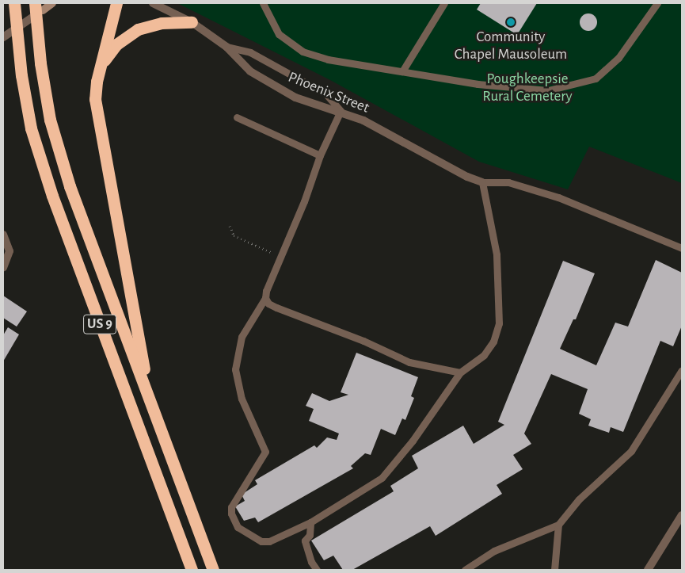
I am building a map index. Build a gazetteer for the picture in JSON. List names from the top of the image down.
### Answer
{
  "streets": {
    "highway": ["US 9"],
    "street": ["Phoenix Street"]
  },
  "parks": ["Poughkeepsie Rural Cemetery"],
  "places": ["Community Chapel Mausoleum"]
}
